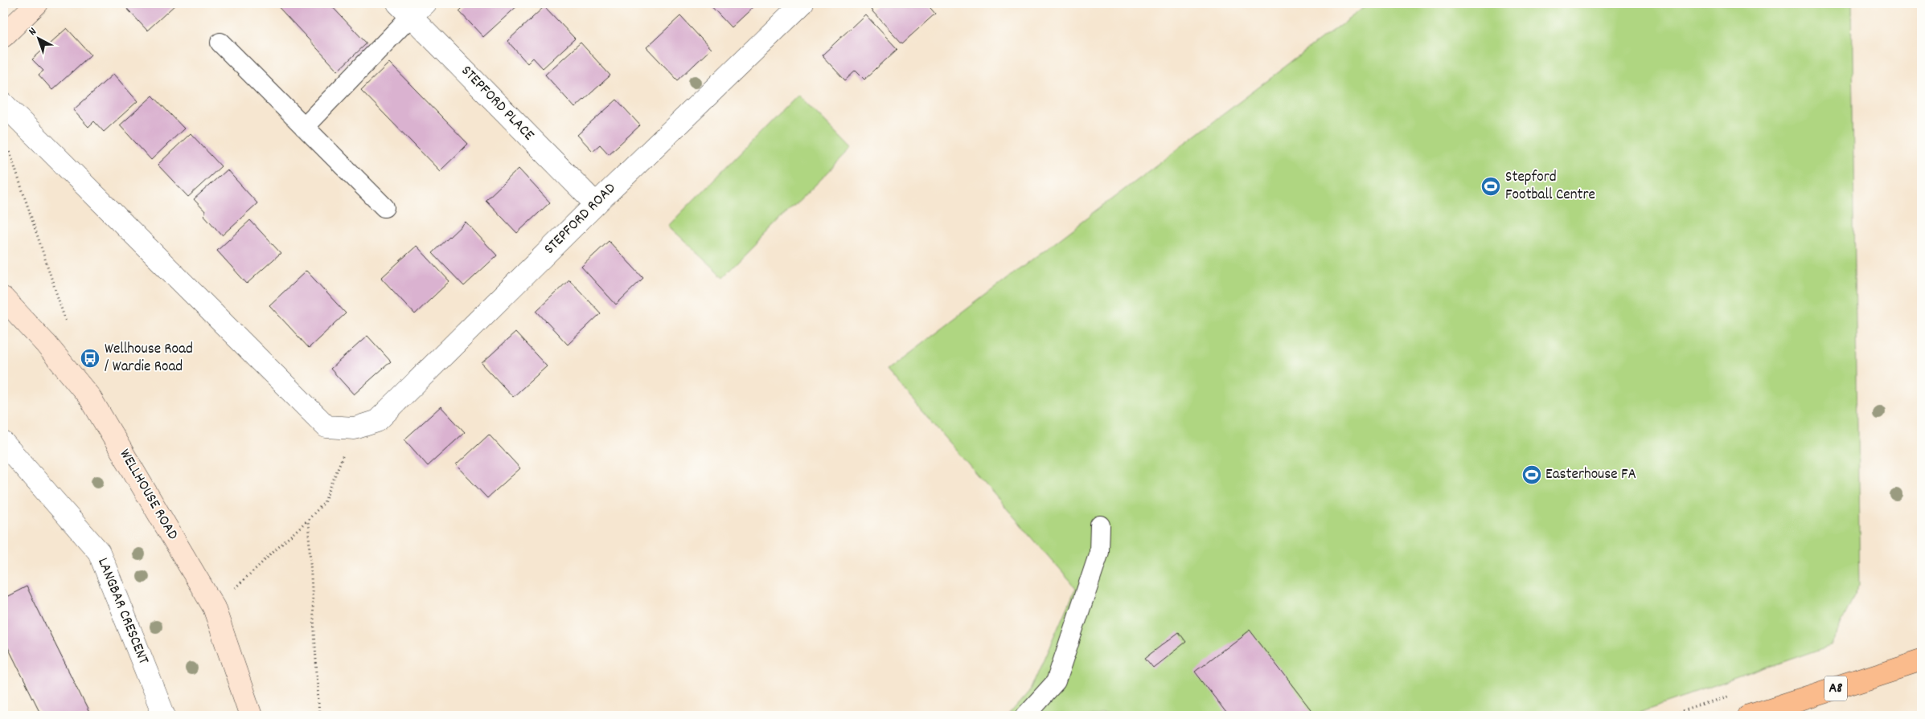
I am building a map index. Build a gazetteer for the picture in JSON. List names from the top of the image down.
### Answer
{
  "streets": {
    "main road": ["A8"],
    "street": [
      "STEPFORD PLACE",
      "STEPFORD ROAD",
      "WELLHOUSE ROAD",
      "LANGBAR CRESCENT"
    ]
  },
  "crossings": [
    ["STEPFORD PLACE", "STEPFORD ROAD"]
  ],
  "places": {
    "sports": ["Stepford Football Centre", "Easterhouse FA"],
    "bus stop": ["Wellhouse Road / Wardie Road"]
  },
  "north": "top left"
}
